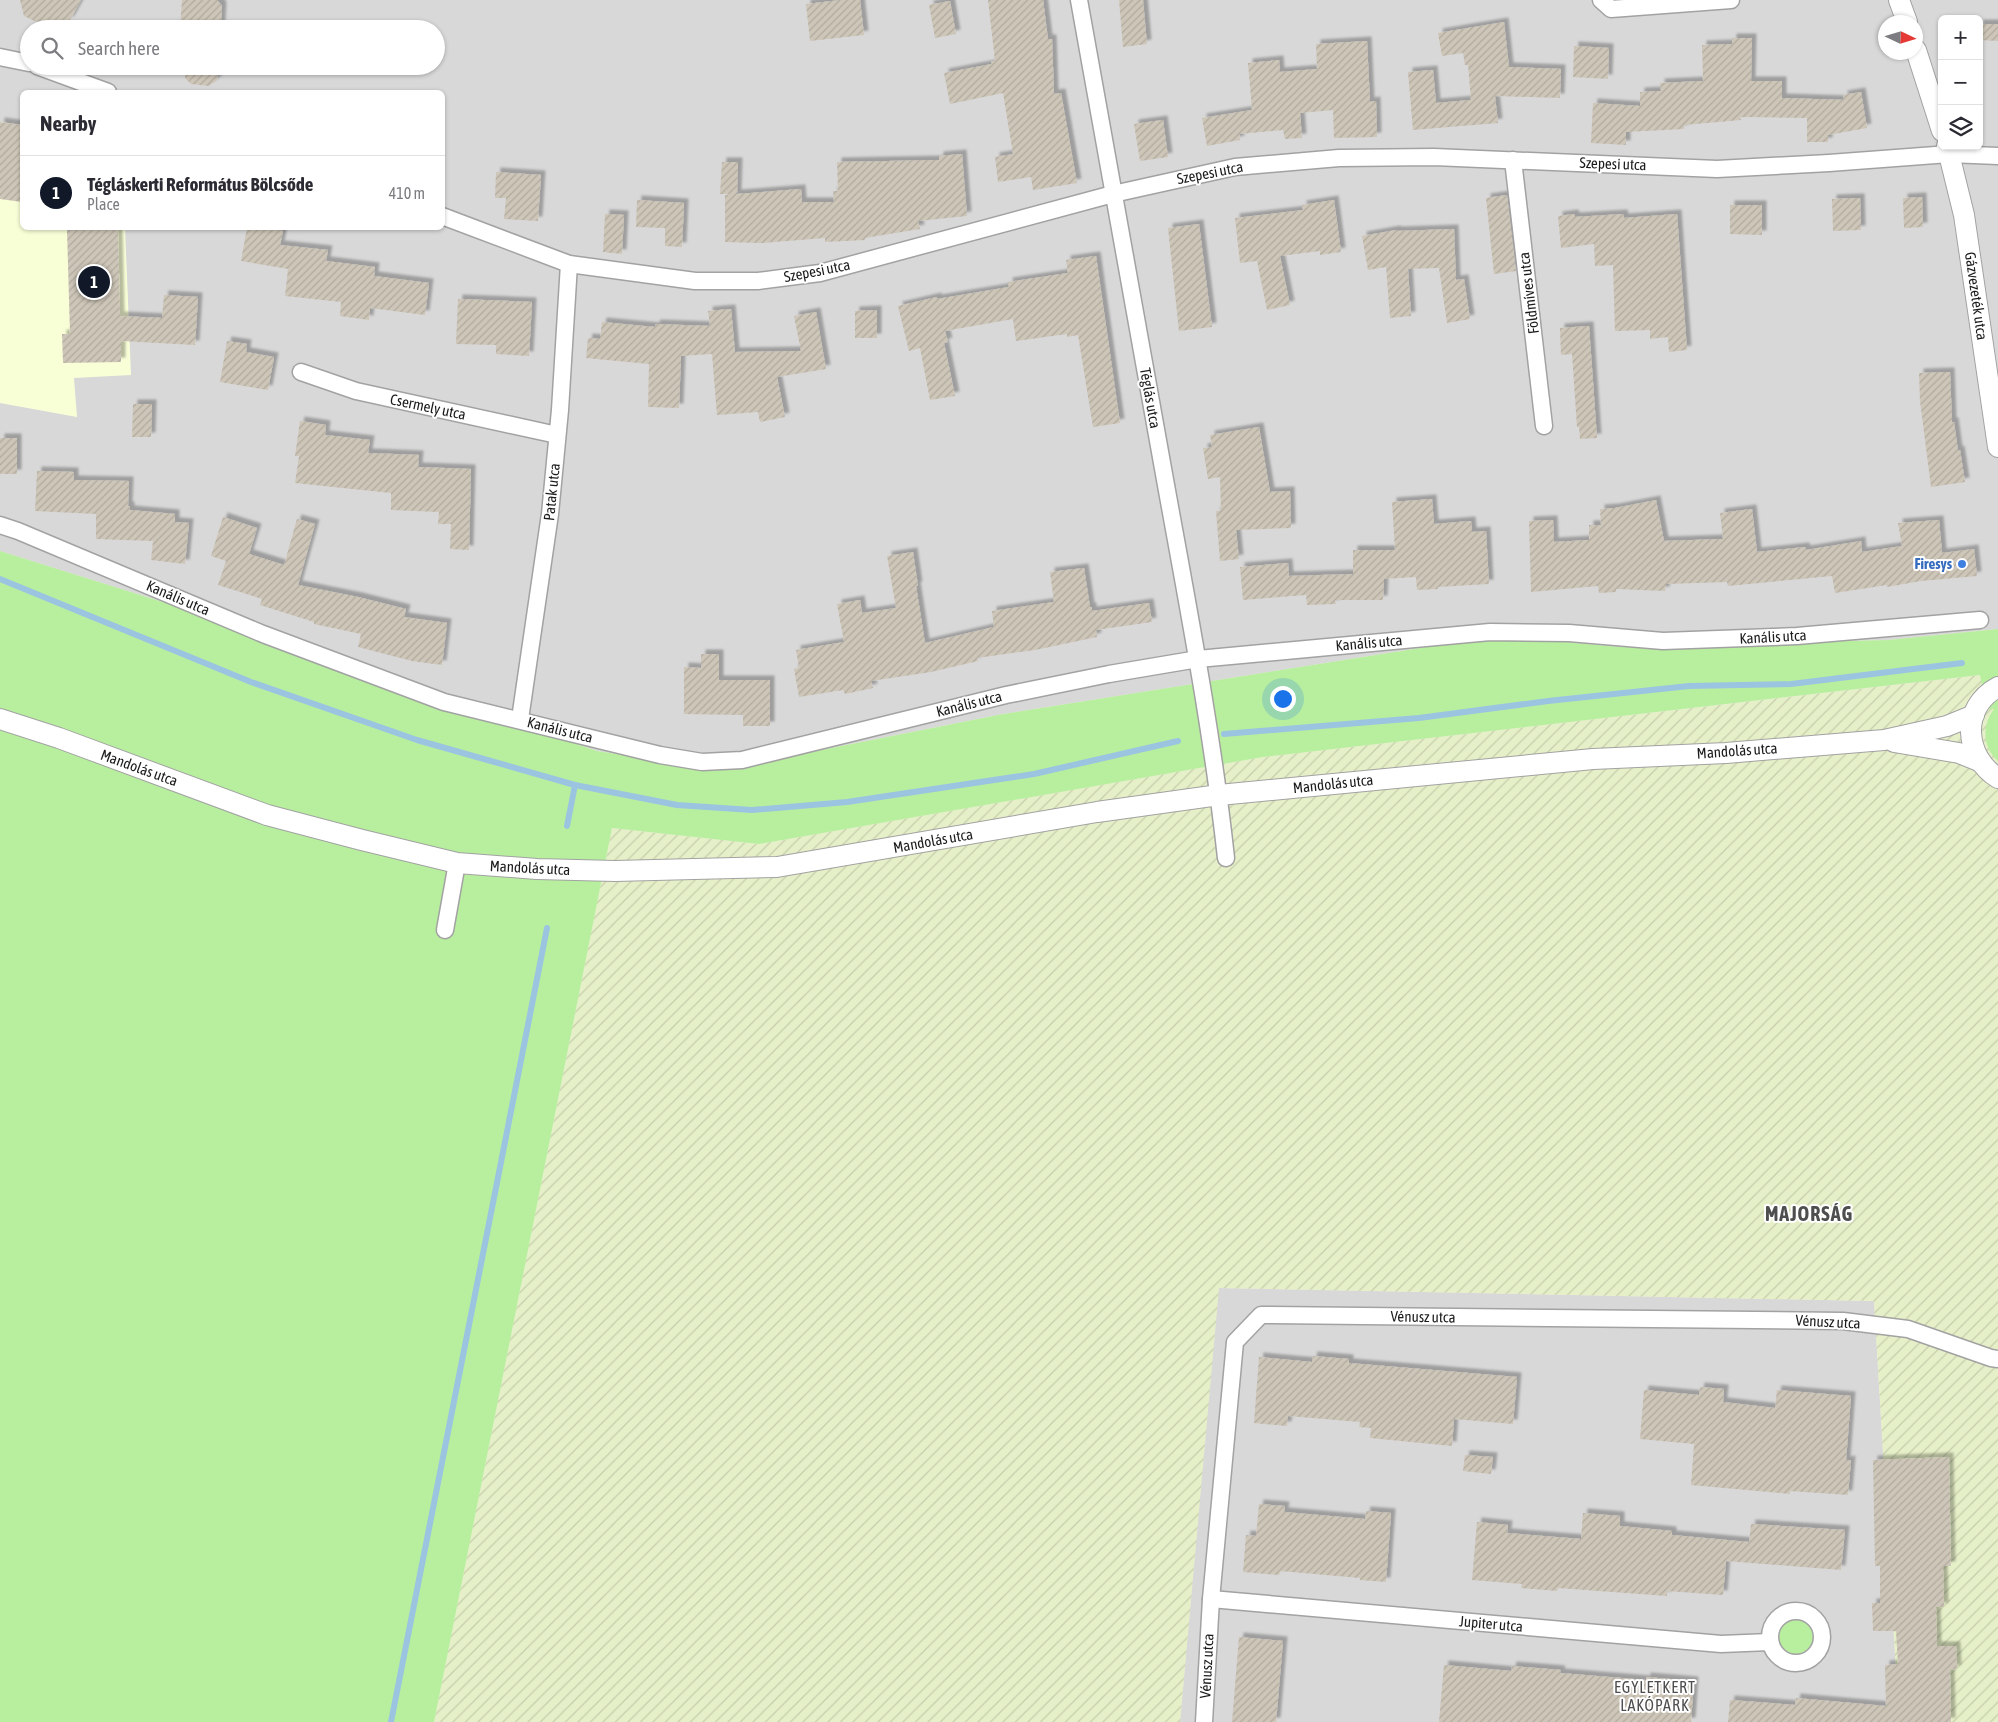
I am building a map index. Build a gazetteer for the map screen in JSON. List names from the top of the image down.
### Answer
{
  "streets": {
    "street": [
      "Szepesi utca",
      "Földmíves utca",
      "Gázvezeték utca",
      "Téglás utca",
      "Csermely utca",
      "Patak utca",
      "Kanális utca",
      "Mandolás utca",
      "Vénusz utca",
      "Jupiter utca"
    ]
  },
  "crossings": [
    ["Szepesi utca", "Földmíves utca"],
    ["Szepesi utca", "Gázvezeték utca"],
    ["Szepesi utca", "Téglás utca"],
    ["Szepesi utca", "Patak utca"],
    ["Téglás utca", "Kanális utca"],
    ["Téglás utca", "Mandolás utca"],
    ["Csermely utca", "Patak utca"],
    ["Patak utca", "Kanális utca"],
    ["Vénusz utca", "Jupiter utca"]
  ],
  "districts": ["MAJORSÁG", "EGYLETKERT LAKÓPARK"],
  "places": ["Firesys"],
  "north": "right",
  "page": {
    "map_buttons": ["+", "−"],
    "search": "Search here",
    "heading": "Nearby",
    "list": [
      {
        "mark": "1",
        "name": "Tégláskerti Református Bölcsőde",
        "note": "Place",
        "value": "410 m"
      }
    ],
    "pins": "1"
  }
}
